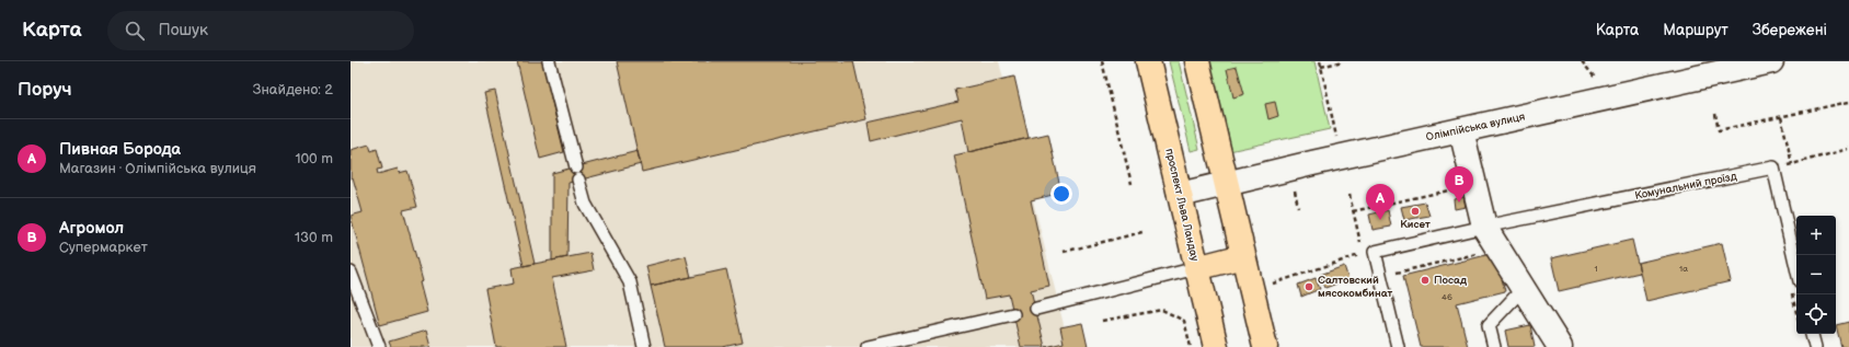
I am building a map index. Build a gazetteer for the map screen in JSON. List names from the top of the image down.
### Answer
{
  "streets": {
    "main road": ["проспект Льва Ландау"],
    "street": ["Олімпійська вулиця"],
    "lane": ["Комунальний проїзд"]
  },
  "crossings": [
    ["Олімпійська вулиця", "проспект Льва Ландау"]
  ],
  "places": ["Кисет", "Посад", "Салтовский мясокомбинат"],
  "house_numbers": ["1", "1а", "46"],
  "page": {
    "header": "Карта",
    "search": "Пошук",
    "nav": ["Карта", "Маршрут", "Збережені"],
    "heading": ["Поруч", "Знайдено: 2"],
    "list": [
      {
        "mark": "A",
        "name": "Пивная Борода",
        "note": "Магазин · Олімпійська вулиця",
        "value": "100 m"
      },
      {
        "mark": "B",
        "name": "Агромол",
        "note": "Супермаркет",
        "value": "130 m"
      }
    ],
    "pins": ["B", "A"],
    "map_buttons": ["+", "−"]
  }
}
